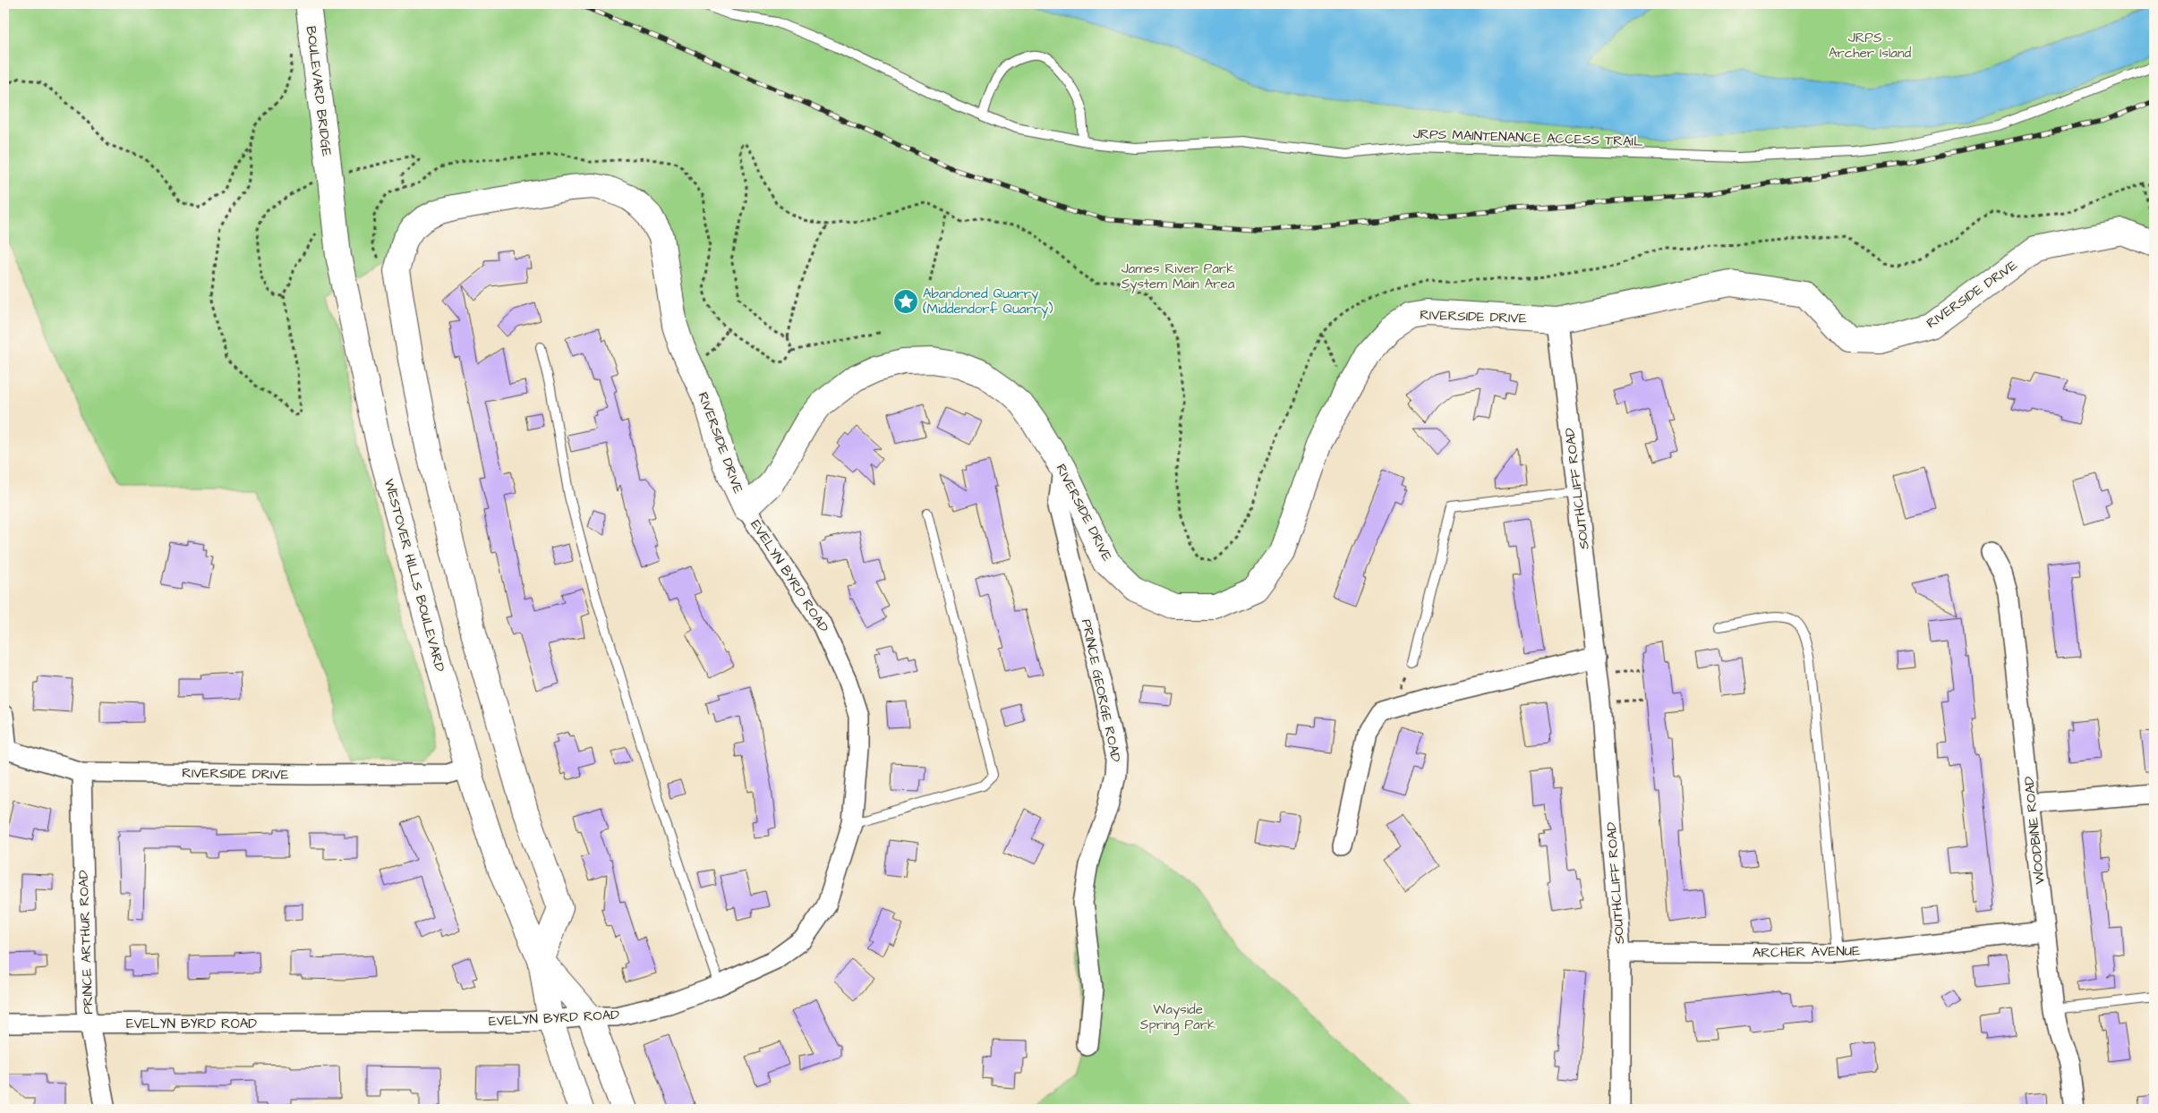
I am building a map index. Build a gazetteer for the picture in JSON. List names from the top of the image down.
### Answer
{
  "streets": {
    "street": [
      "BOULEVARD BRIDGE",
      "RIVERSIDE DRIVE",
      "SOUTHCLIFF ROAD",
      "WESTOVER HILLS BOULEVARD",
      "EVELYN BYRD ROAD",
      "PRINCE GEORGE ROAD",
      "WOODBINE ROAD",
      "PRINCE ARTHUR ROAD",
      "ARCHER AVENUE"
    ],
    "lane": ["JRPS MAINTENANCE ACCESS TRAIL"]
  },
  "crossings": [
    ["BOULEVARD BRIDGE", "WESTOVER HILLS BOULEVARD"],
    ["RIVERSIDE DRIVE", "SOUTHCLIFF ROAD"],
    ["RIVERSIDE DRIVE", "WESTOVER HILLS BOULEVARD"],
    ["RIVERSIDE DRIVE", "EVELYN BYRD ROAD"],
    ["RIVERSIDE DRIVE", "PRINCE GEORGE ROAD"],
    ["RIVERSIDE DRIVE", "PRINCE ARTHUR ROAD"],
    ["SOUTHCLIFF ROAD", "ARCHER AVENUE"],
    ["WESTOVER HILLS BOULEVARD", "EVELYN BYRD ROAD"],
    ["EVELYN BYRD ROAD", "PRINCE ARTHUR ROAD"],
    ["WOODBINE ROAD", "ARCHER AVENUE"]
  ],
  "parks": ["JRPS - Archer Island", "James River Park System Main Area", "Wayside Spring Park"],
  "places": {
    "place": ["Abandoned Quarry (Middendorf Quarry)"]
  }
}
